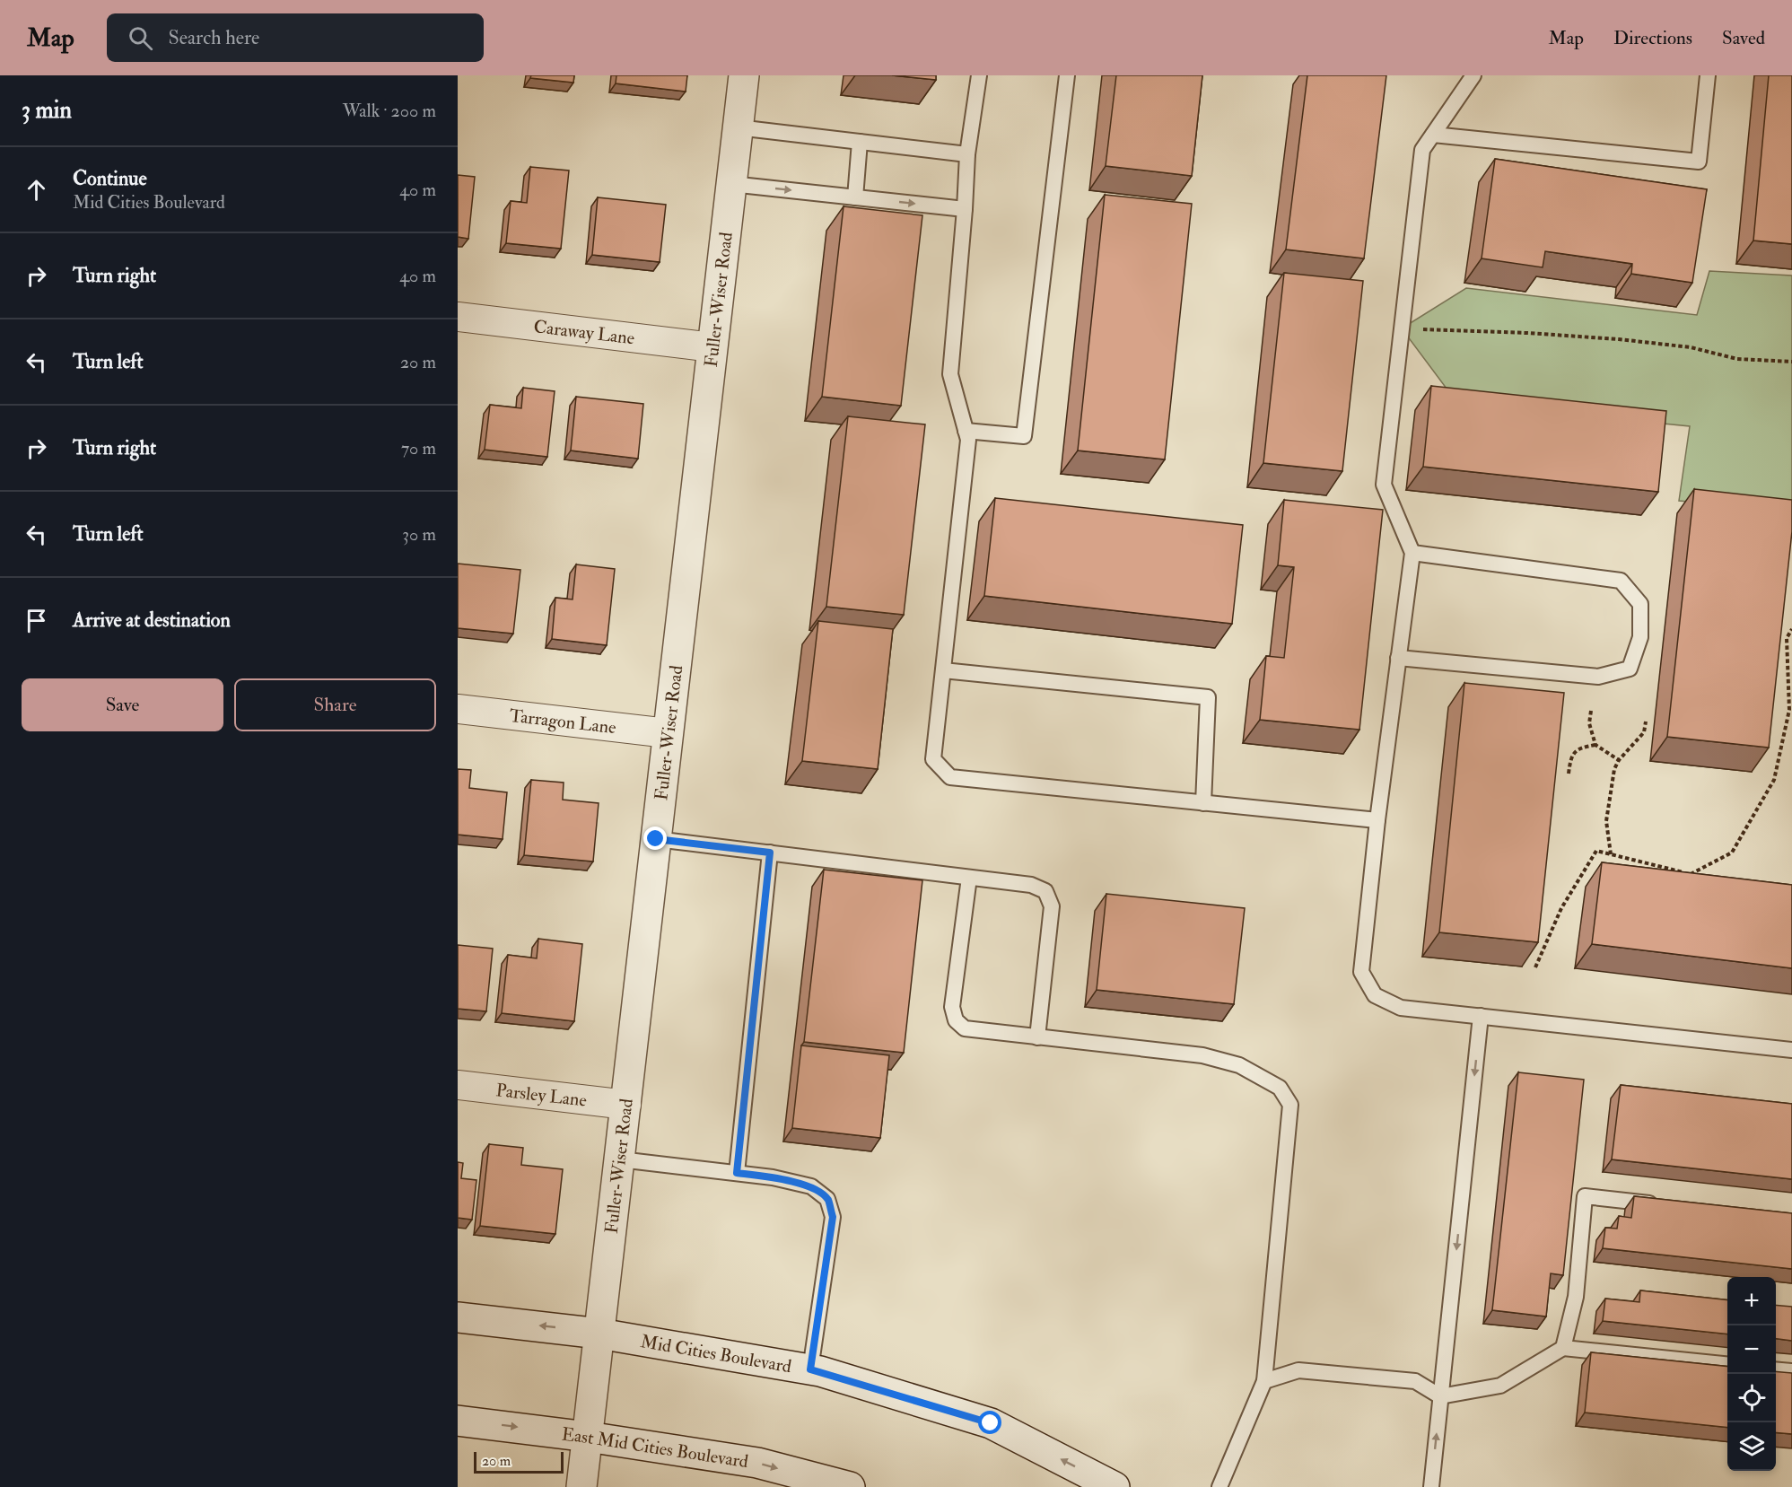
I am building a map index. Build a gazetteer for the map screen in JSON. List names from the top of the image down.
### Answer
{
  "streets": {
    "street": [
      "Fuller-Wiser Road",
      "Caraway Lane",
      "Tarragon Lane",
      "Parsley Lane",
      "Mid Cities Boulevard",
      "East Mid Cities Boulevard"
    ]
  },
  "crossings": [
    ["Fuller-Wiser Road", "Caraway Lane"],
    ["Fuller-Wiser Road", "Tarragon Lane"],
    ["Fuller-Wiser Road", "Parsley Lane"],
    ["Fuller-Wiser Road", "Mid Cities Boulevard"],
    ["Fuller-Wiser Road", "East Mid Cities Boulevard"]
  ],
  "one_way": ["Mid Cities Boulevard", "East Mid Cities Boulevard"],
  "scale_bar": "20 m",
  "page": {
    "header": "Map",
    "search": "Search here",
    "nav": ["Map", "Directions", "Saved"],
    "heading": ["3 min", "Walk · 200 m"],
    "list": [
      ["Continue", "Mid Cities Boulevard", "40 m"],
      ["Turn right", "40 m"],
      ["Turn left", "20 m"],
      ["Turn right", "70 m"],
      ["Turn left", "30 m"],
      "Arrive at destination"
    ],
    "buttons": ["Save", "Share"],
    "map_buttons": ["+", "−"],
    "scale": "20 m"
  }
}
